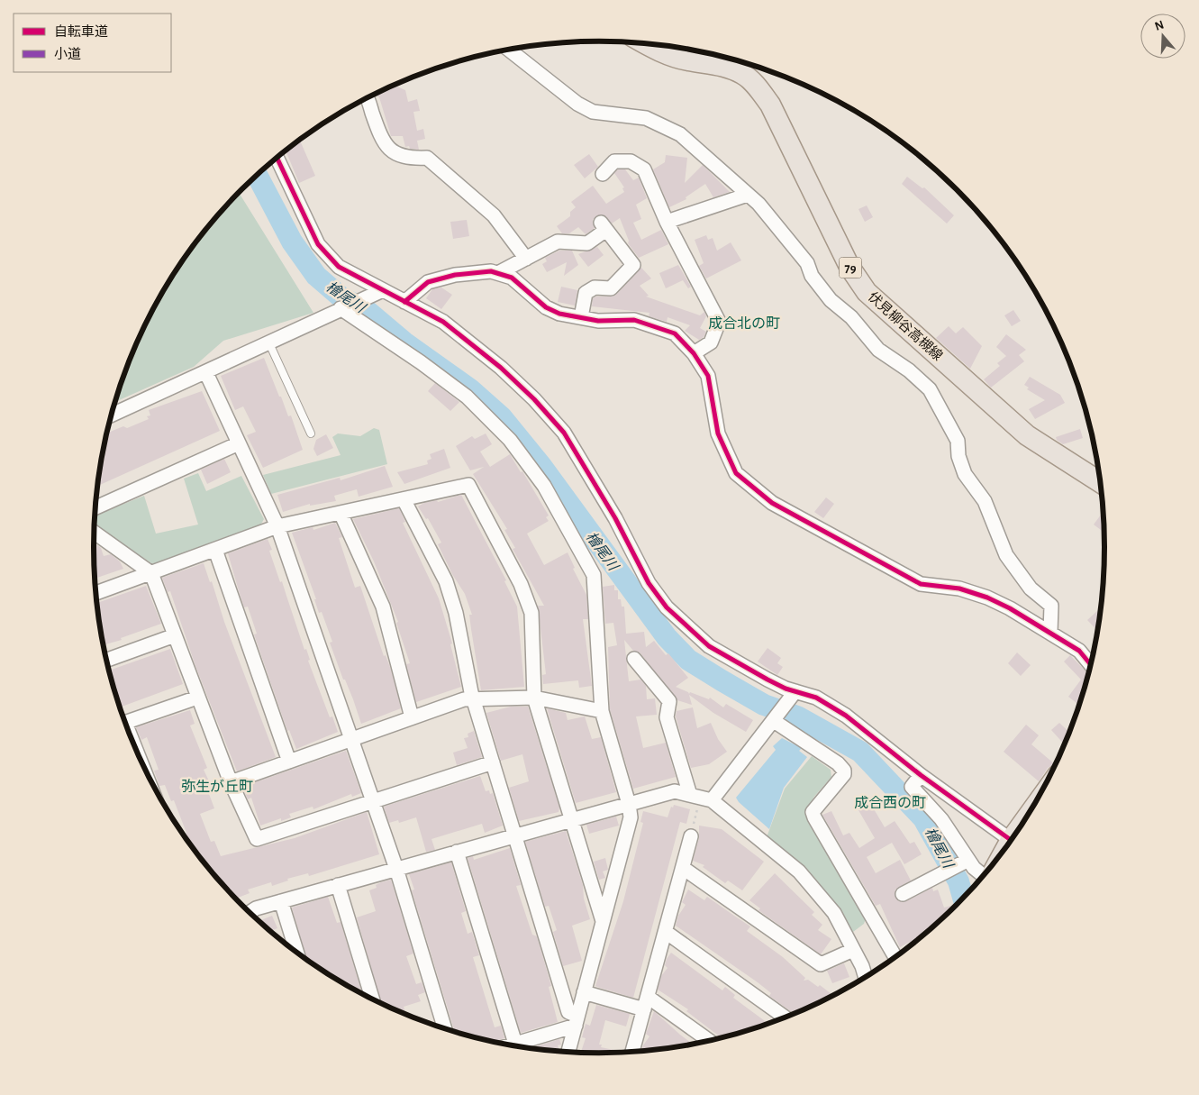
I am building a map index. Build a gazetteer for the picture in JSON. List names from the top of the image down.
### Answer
{
  "streets": {
    "main road": ["79", "伏見柳谷高槻線"]
  },
  "districts": ["成合北の町", "弥生が丘町", "成合西の町"],
  "water": ["檜尾川"],
  "legend": ["自転車道", "小道"],
  "north": "top"
}
